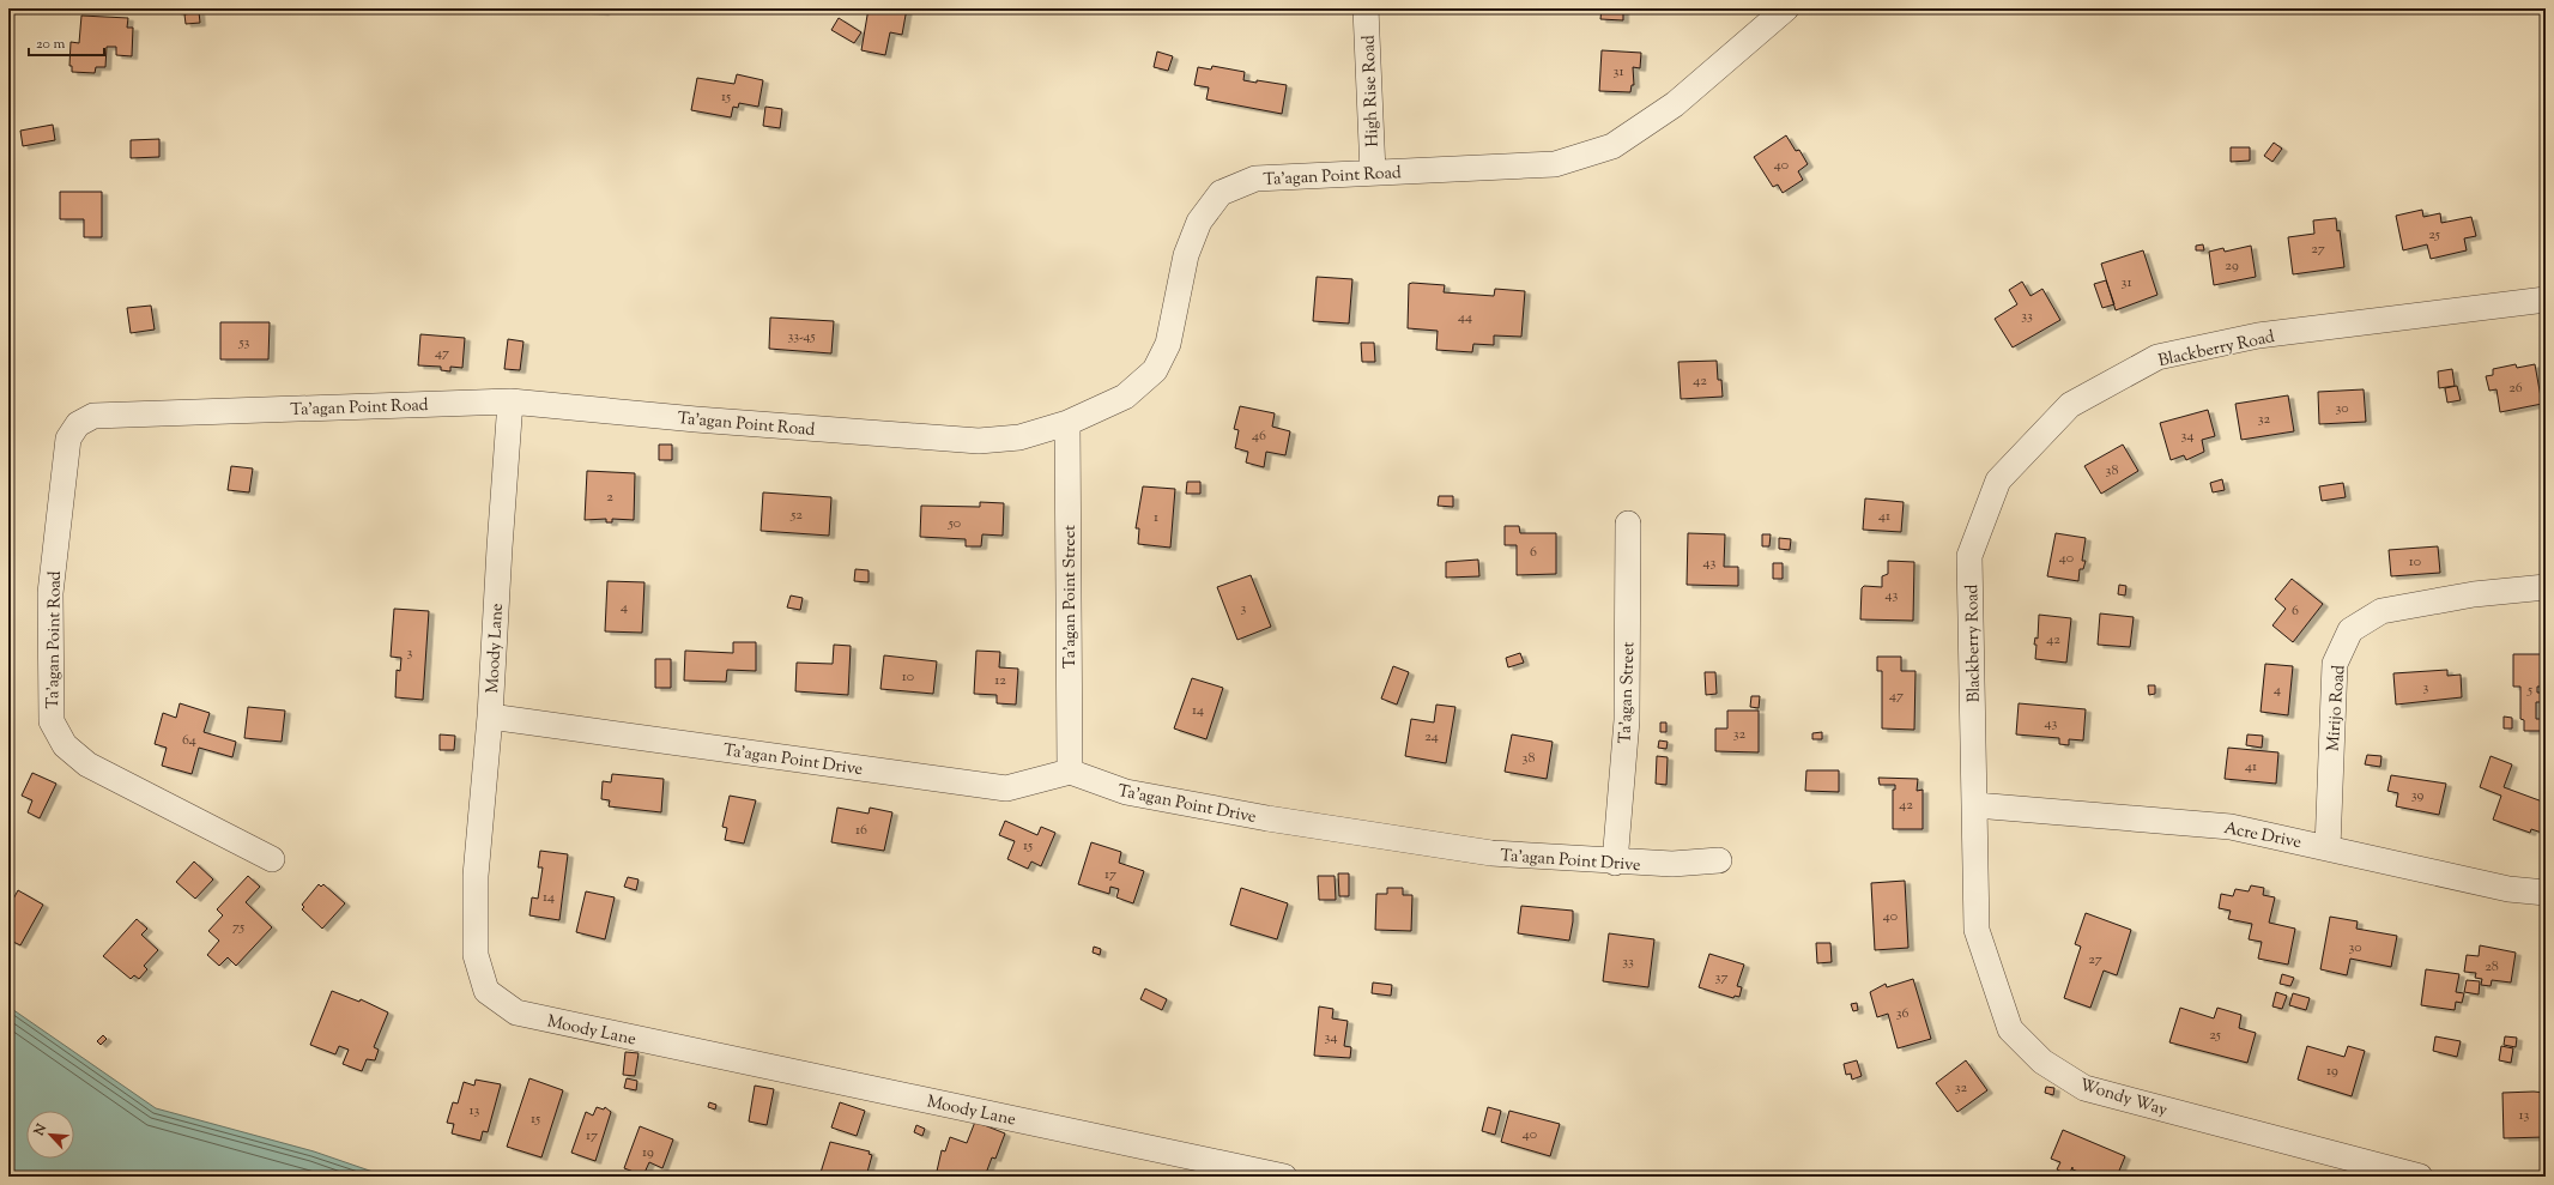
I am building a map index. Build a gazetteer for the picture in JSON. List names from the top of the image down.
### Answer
{
  "streets": {
    "street": [
      "High Rise Road",
      "Ta'agan Point Road",
      "Blackberry Road",
      "Ta'agan Point Street",
      "Moody Lane",
      "Ta'agan Street",
      "Mirijo Road",
      "Ta'agan Point Drive",
      "Acre Drive",
      "Wondy Way"
    ]
  },
  "crossings": [
    ["High Rise Road", "Ta'agan Point Road"],
    ["Ta'agan Point Road", "Ta'agan Point Street"],
    ["Ta'agan Point Road", "Moody Lane"],
    ["Blackberry Road", "Acre Drive"],
    ["Blackberry Road", "Wondy Way"],
    ["Ta'agan Point Street", "Ta'agan Point Drive"],
    ["Moody Lane", "Ta'agan Point Drive"],
    ["Ta'agan Street", "Ta'agan Point Drive"],
    ["Mirijo Road", "Acre Drive"],
    ["Acre Drive", "Wondy Way"]
  ],
  "house_numbers": [
    "31",
    "15",
    "40",
    "25",
    "27",
    "29",
    "31",
    "33",
    "44",
    "33-45",
    "53",
    "47",
    "42",
    "26",
    "30",
    "32",
    "46",
    "34",
    "38",
    "2",
    "52",
    "41",
    "1",
    "50",
    "6",
    "40",
    "10",
    "43",
    "43",
    "4",
    "3",
    "6",
    "42",
    "3",
    "10",
    "12",
    "3",
    "4",
    "5",
    "47",
    "14",
    "43",
    "32",
    "24",
    "64",
    "38",
    "41",
    "39",
    "42",
    "16",
    "15",
    "17",
    "14",
    "40",
    "75",
    "30",
    "27",
    "33",
    "28",
    "37",
    "36",
    "25",
    "34",
    "19",
    "32",
    "13",
    "13",
    "15",
    "40",
    "17",
    "19"
  ],
  "scale_bar": "20 m",
  "north": "top left"
}
